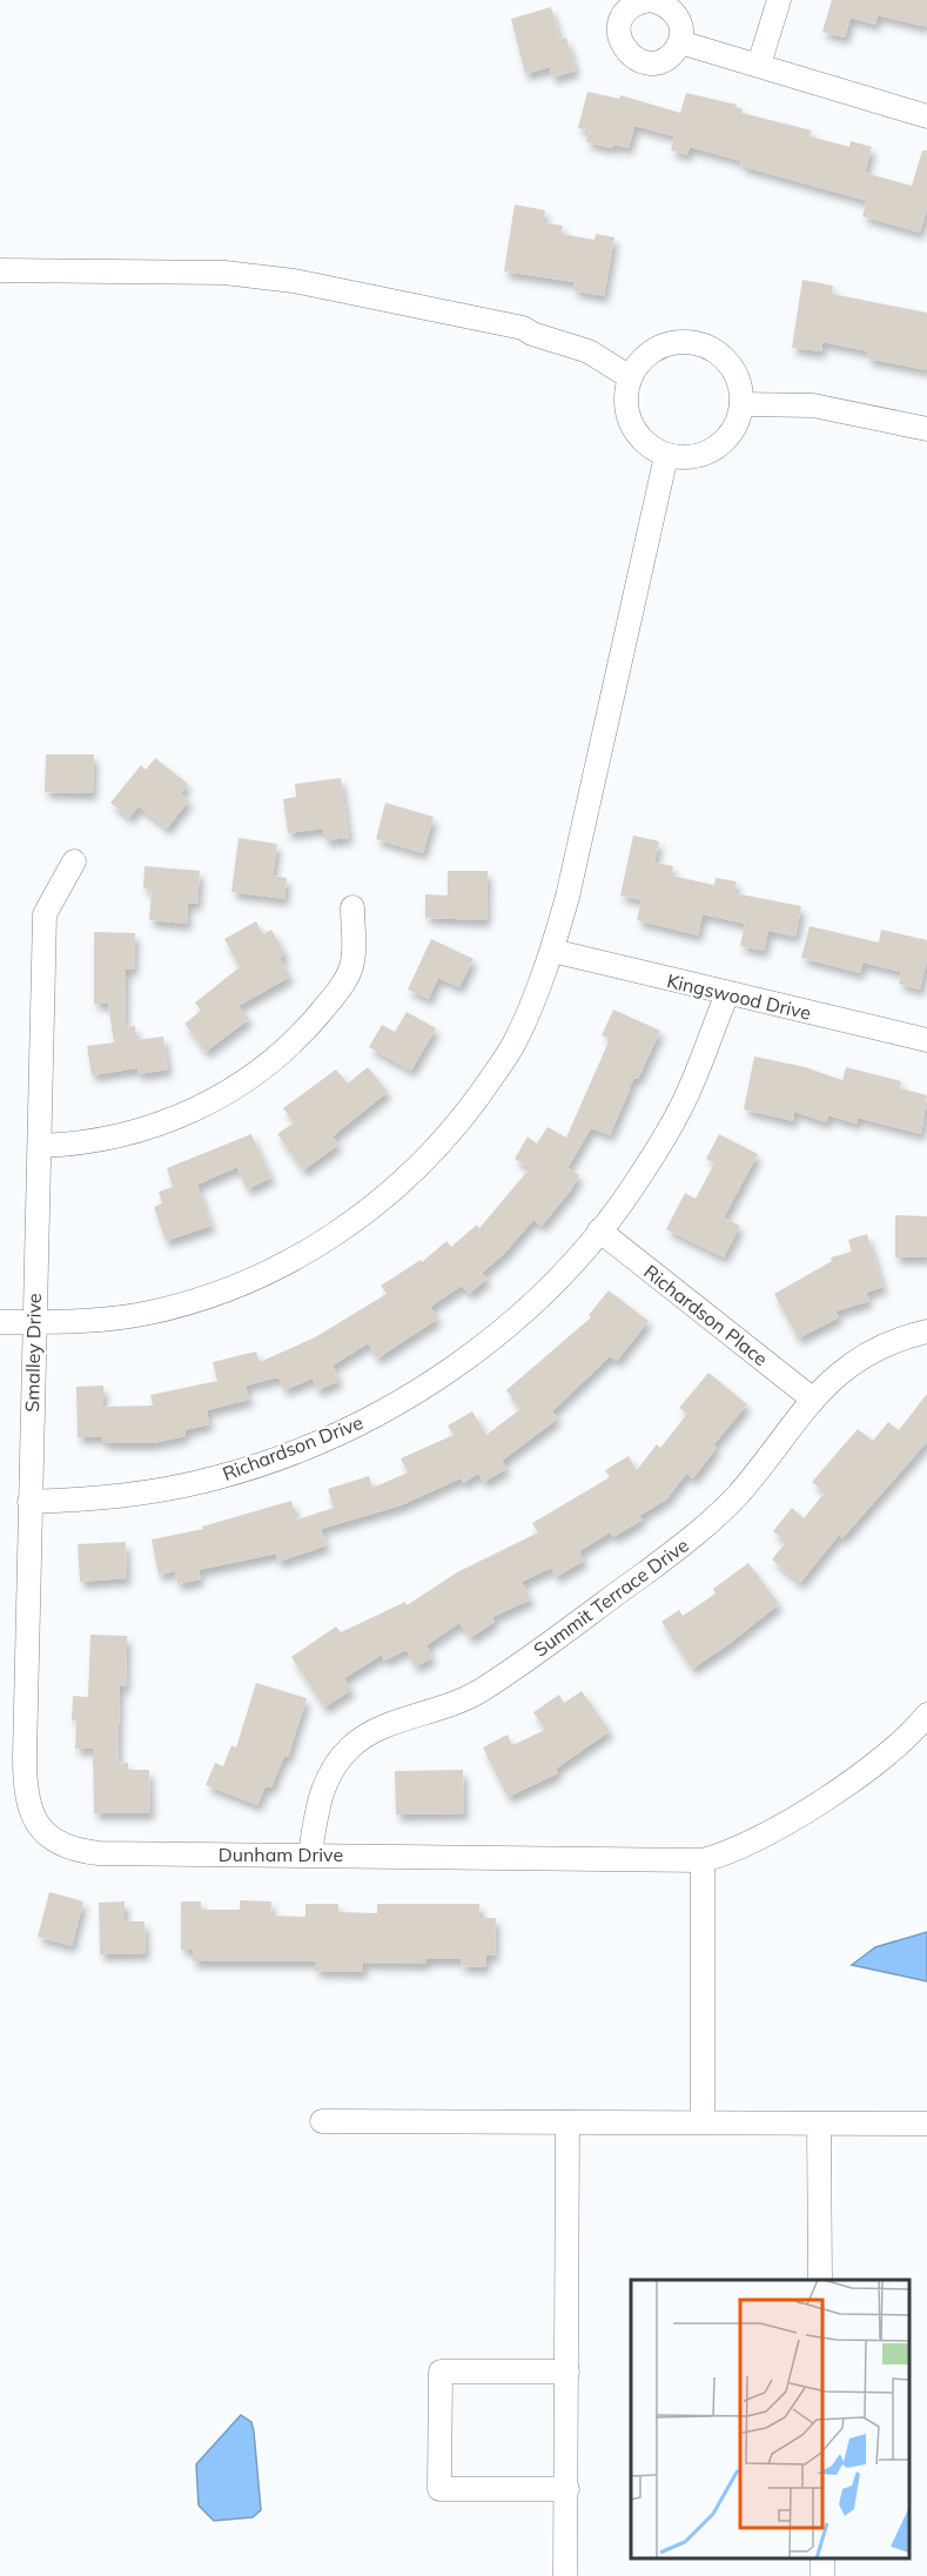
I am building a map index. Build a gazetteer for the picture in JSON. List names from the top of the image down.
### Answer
{
  "streets": {
    "street": [
      "Kingswood Drive",
      "Richardson Place",
      "Smalley Drive",
      "Richardson Drive",
      "Summit Terrace Drive",
      "Dunham Drive"
    ]
  },
  "crossings": [
    ["Kingswood Drive", "Richardson Drive"],
    ["Richardson Place", "Richardson Drive"],
    ["Richardson Place", "Summit Terrace Drive"],
    ["Smalley Drive", "Richardson Drive"],
    ["Smalley Drive", "Dunham Drive"],
    ["Summit Terrace Drive", "Dunham Drive"]
  ]
}
